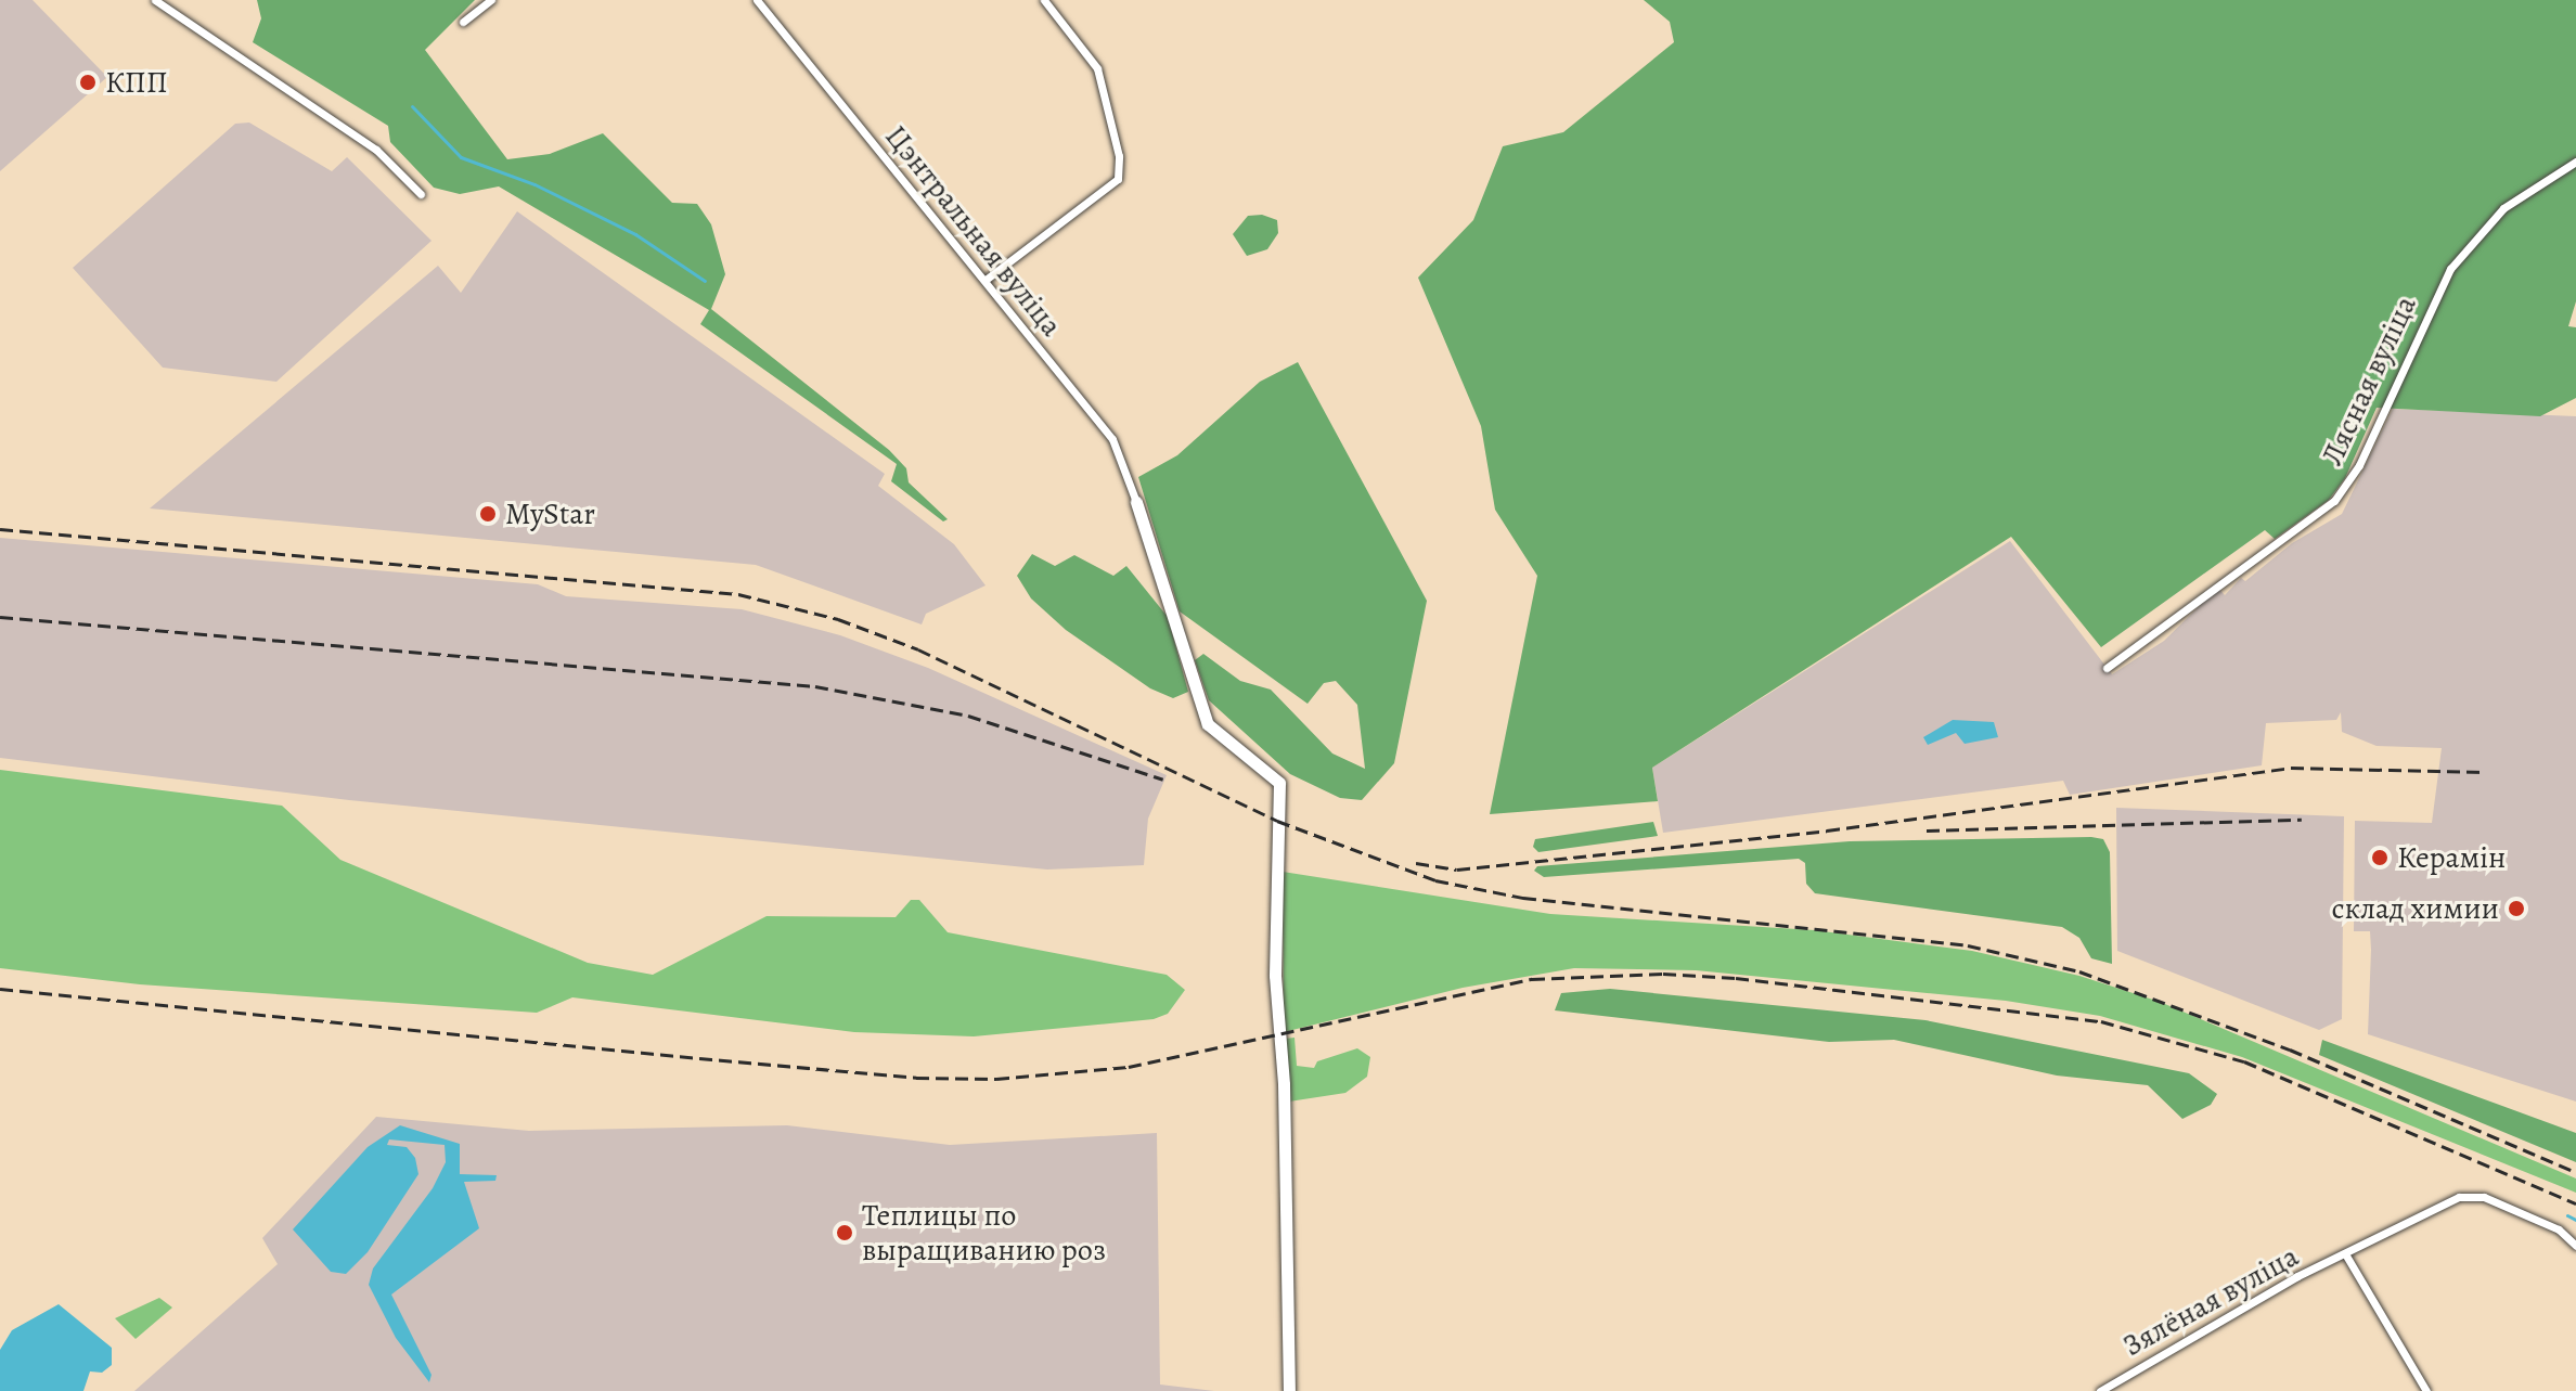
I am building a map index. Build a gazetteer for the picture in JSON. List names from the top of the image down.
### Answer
{
  "streets": {
    "street": ["Цэнтральная вуліца", "Лясная вуліца", "Зялёная вуліца"]
  },
  "places": [
    "КПП",
    "MyStar",
    "Керамін",
    "склад химии",
    "Теплицы по выращиванию роз"
  ]
}
